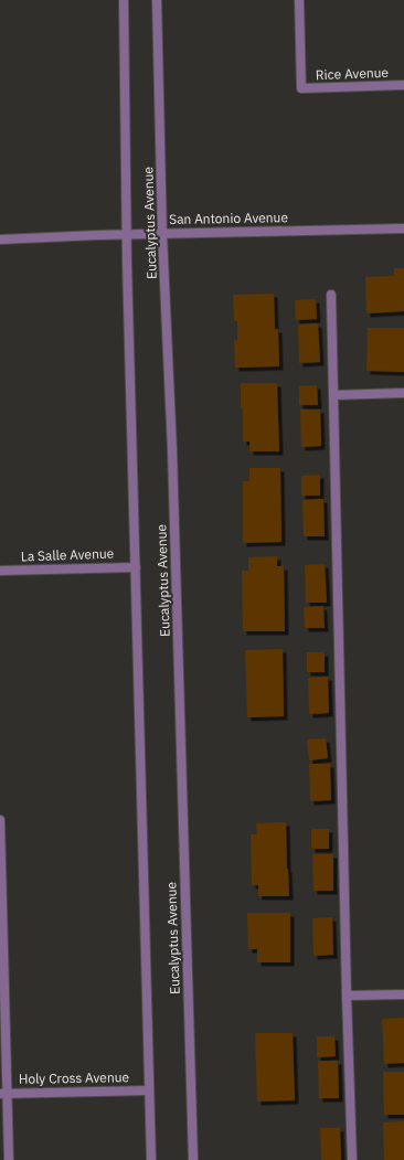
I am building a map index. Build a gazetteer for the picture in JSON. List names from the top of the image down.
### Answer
{
  "streets": {
    "street": [
      "Rice Avenue",
      "San Antonio Avenue",
      "Eucalyptus Avenue",
      "La Salle Avenue",
      "Holy Cross Avenue"
    ]
  },
  "crossings": [
    ["San Antonio Avenue", "Eucalyptus Avenue"],
    ["Eucalyptus Avenue", "La Salle Avenue"],
    ["Eucalyptus Avenue", "Holy Cross Avenue"]
  ]
}
